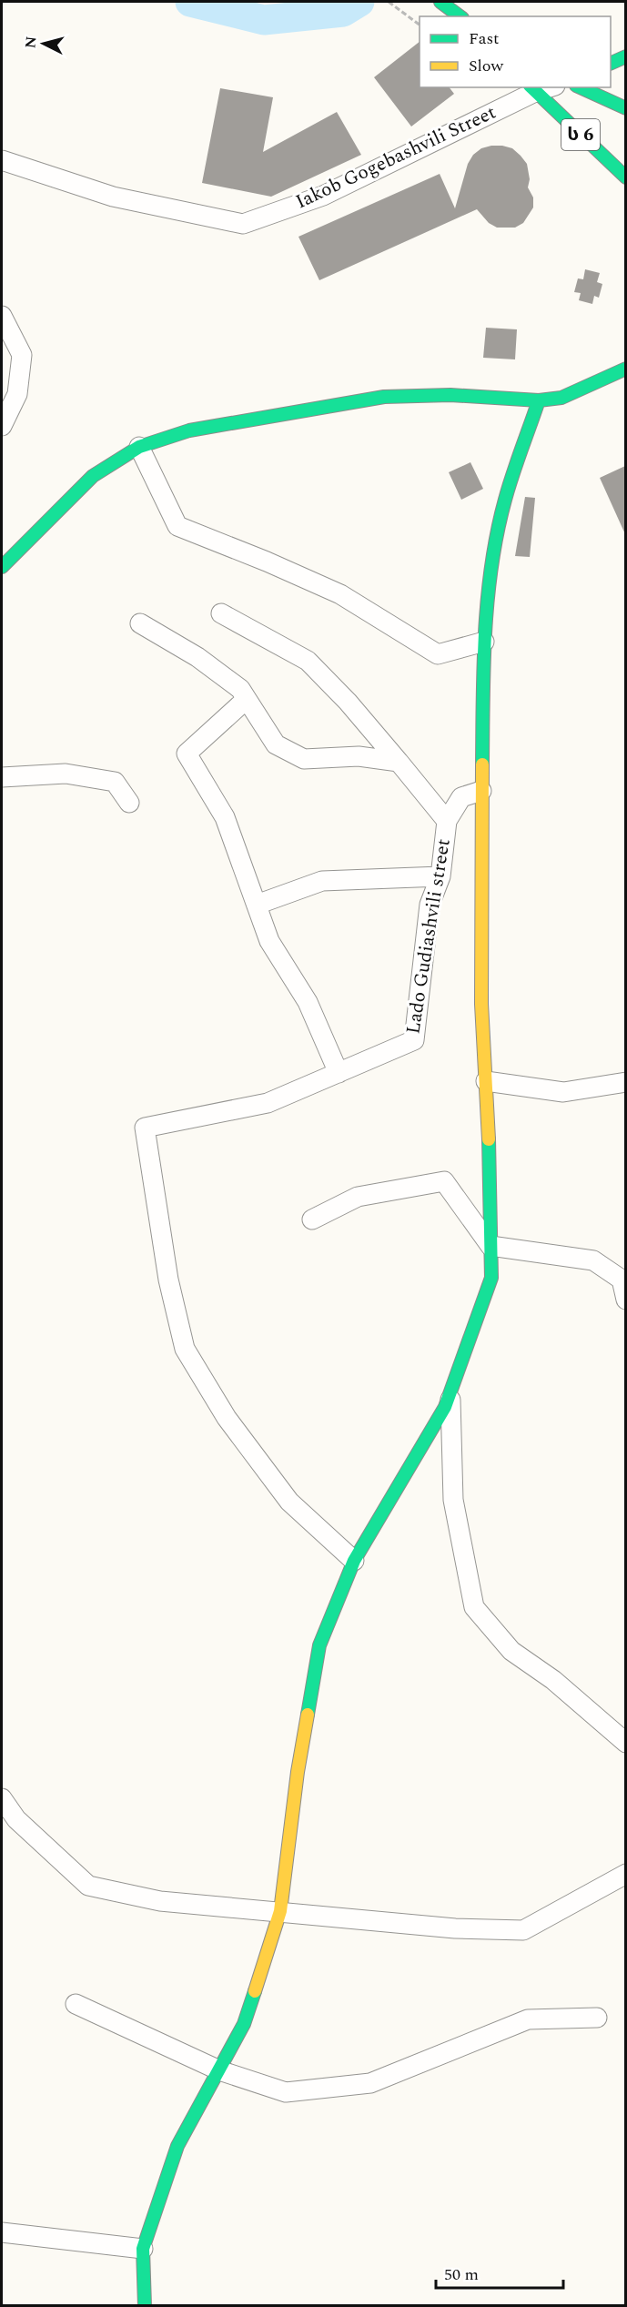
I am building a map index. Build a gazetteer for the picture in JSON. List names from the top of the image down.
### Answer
{
  "streets": {
    "main road": ["ს 6"],
    "street": ["Iakob Gogebashvili Street", "Lado Gudiashvili street"]
  },
  "crossings": [
    ["ს 6", "Iakob Gogebashvili Street"]
  ],
  "legend": ["Fast", "Slow"],
  "scale_bar": "50 m",
  "north": "left"
}
